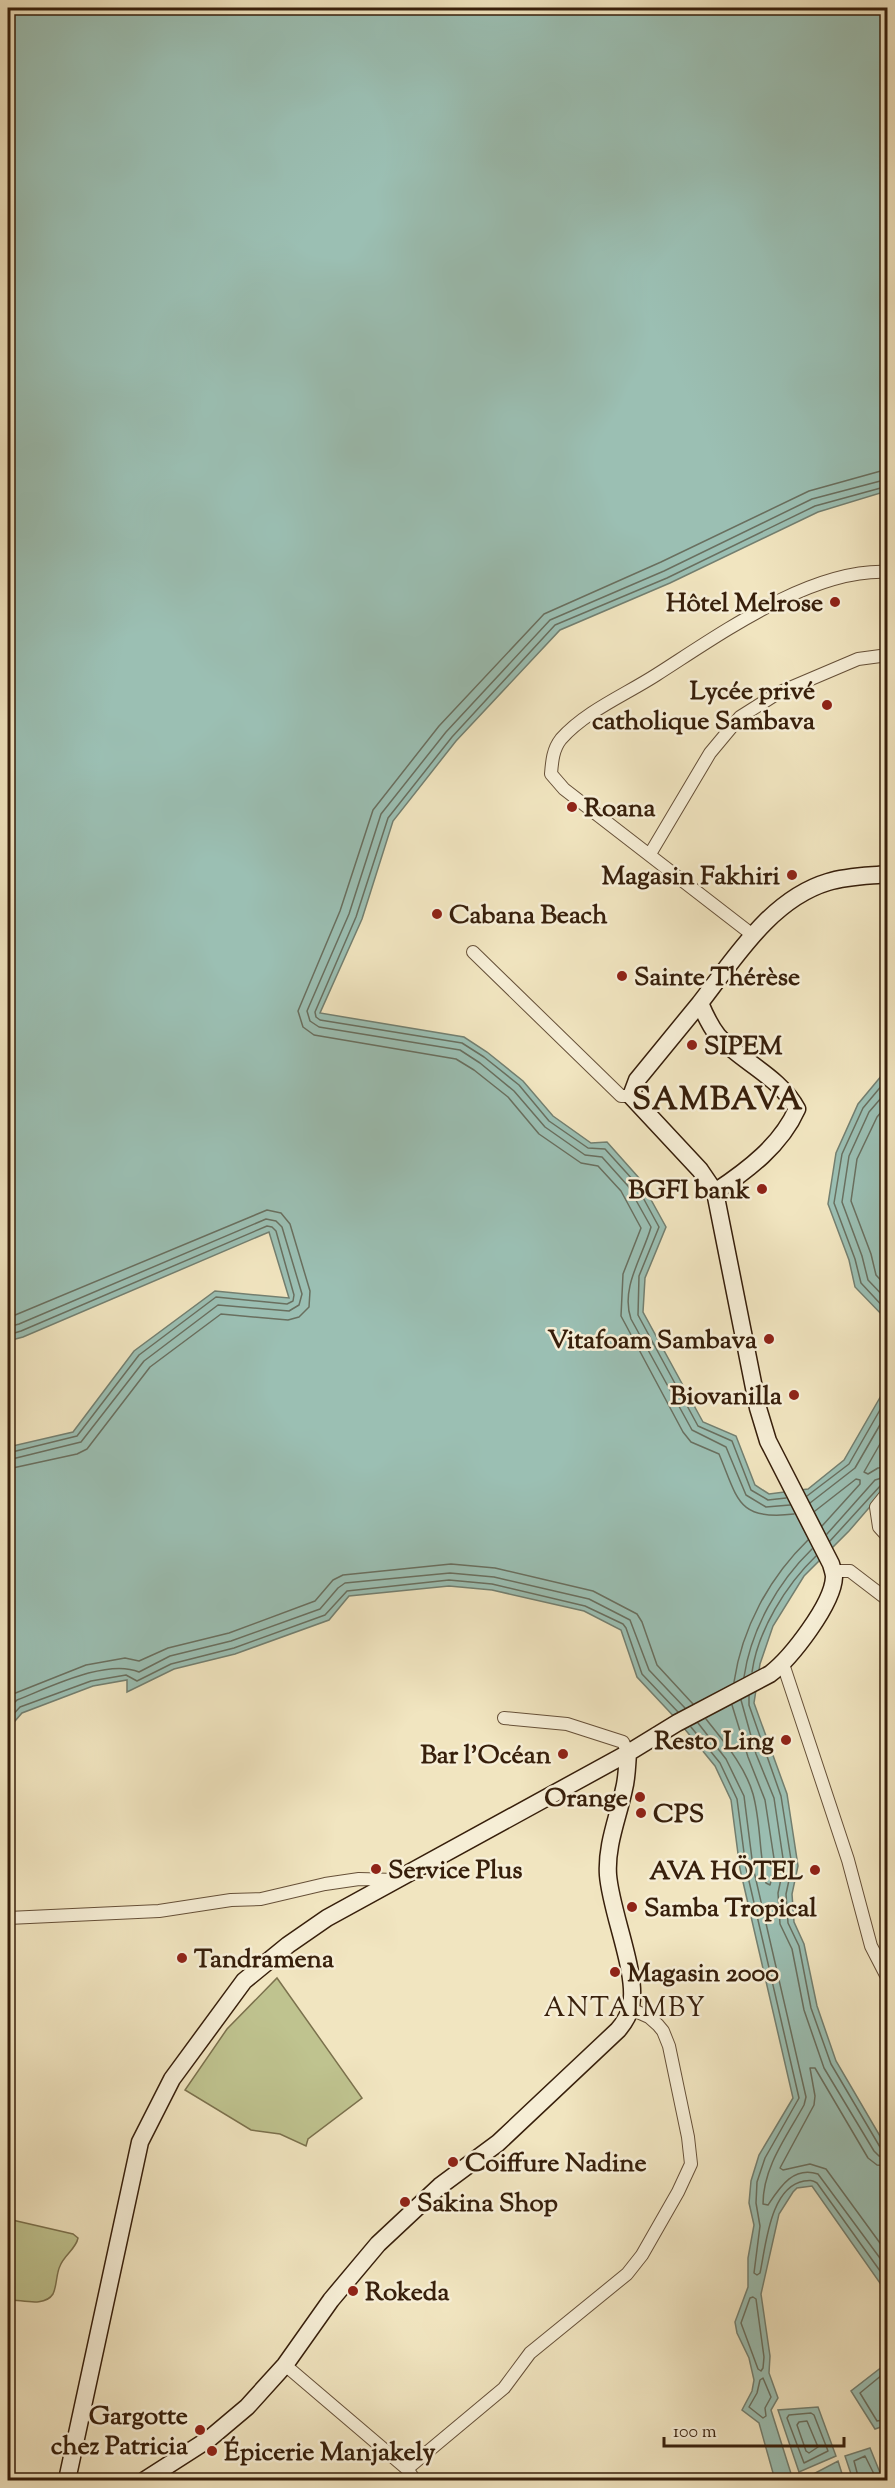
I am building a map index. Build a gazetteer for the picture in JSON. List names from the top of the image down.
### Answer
{
  "districts": ["SAMBAVA", "ANTAIMBY"],
  "places": [
    "Hôtel Melrose",
    "Lycée privé catholique Sambava",
    "Roana",
    "Magasin Fakhiri",
    "Cabana Beach",
    "Sainte Thérèse",
    "SIPEM",
    "BGFI bank",
    "Vitafoam Sambava",
    "Biovanilla",
    "Resto Ling",
    "Bar l'Océan",
    "Orange",
    "CPS",
    "Service Plus",
    "AVA HÖTEL",
    "Samba Tropical",
    "Tandramena",
    "Magasin 2000",
    "Coiffure Nadine",
    "Sakina Shop",
    "Rokeda",
    "Gargotte chez Patricia",
    "Épicerie Manjakely"
  ],
  "scale_bar": "100 m"
}
